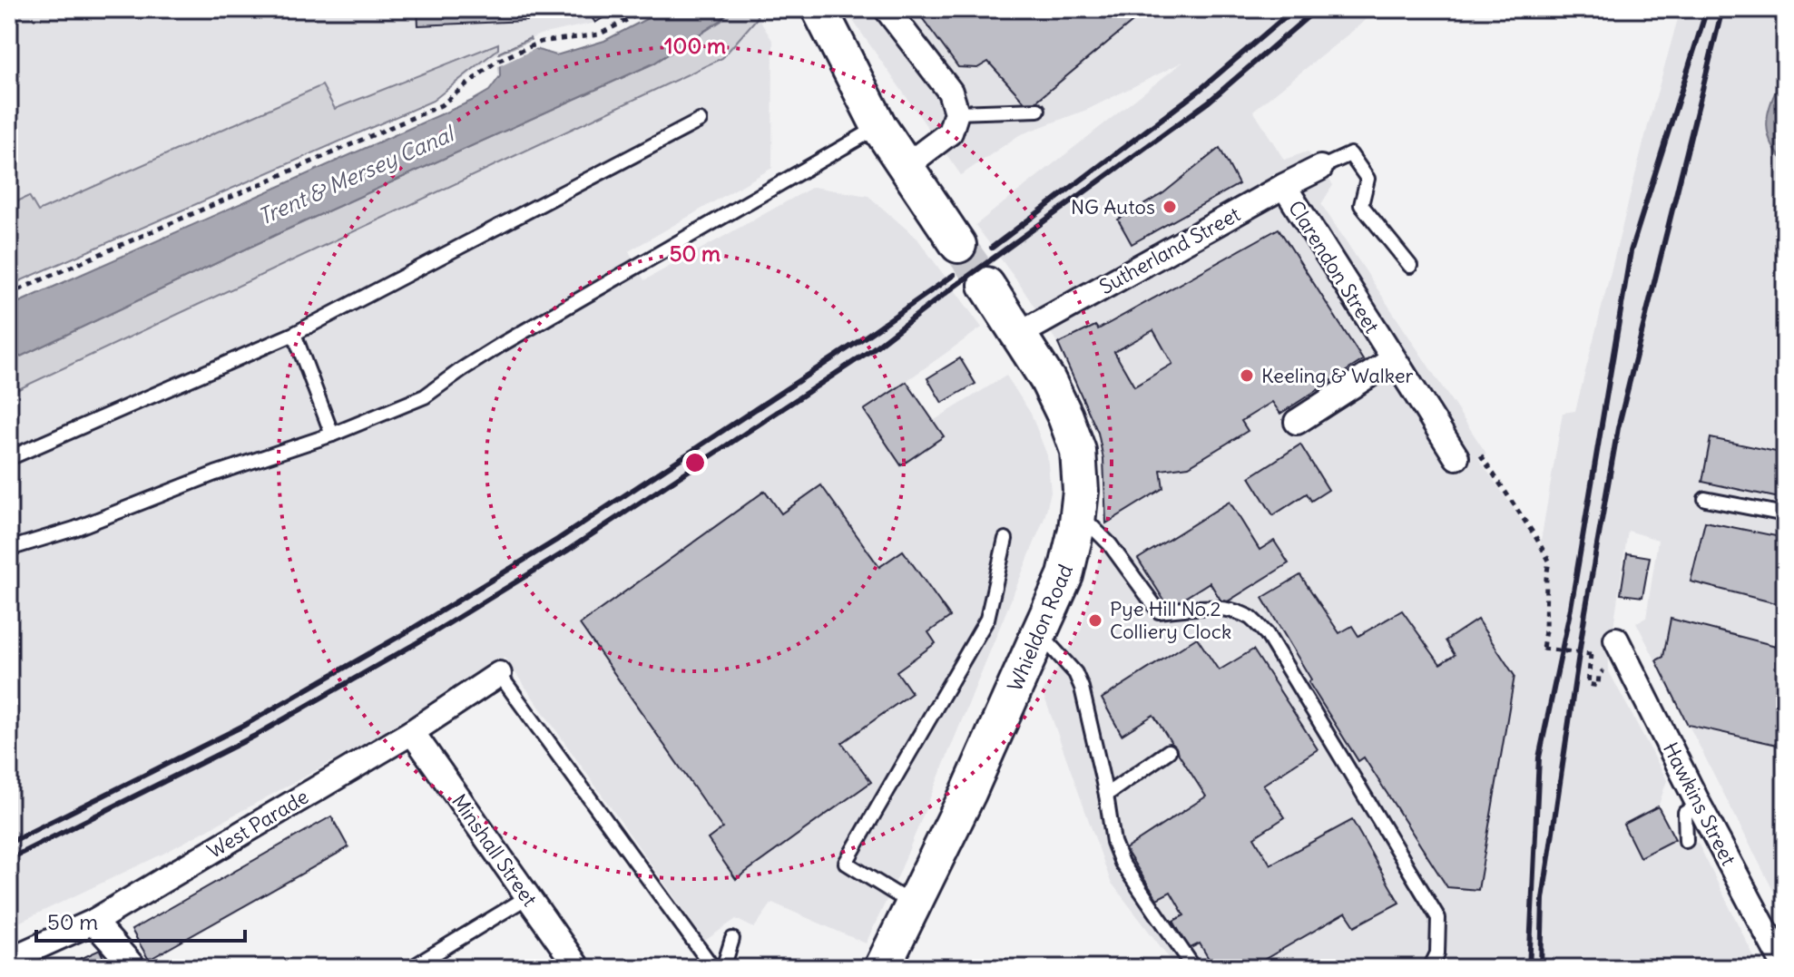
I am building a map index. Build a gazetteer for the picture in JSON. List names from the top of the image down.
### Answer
{
  "streets": {
    "street": [
      "Sutherland Street",
      "Clarendon Street",
      "Whieldon Road",
      "Hawkins Street",
      "West Parade",
      "Minshall Street"
    ]
  },
  "crossings": [
    ["Sutherland Street", "Clarendon Street"],
    ["Sutherland Street", "Whieldon Road"],
    ["West Parade", "Minshall Street"]
  ],
  "water": ["Trent & Mersey Canal"],
  "places": ["NG Autos", "Keeling & Walker", "Pye Hill No.2 Colliery Clock"],
  "scale_bar": "50 m",
  "rings": ["100 m", "50 m"]
}
